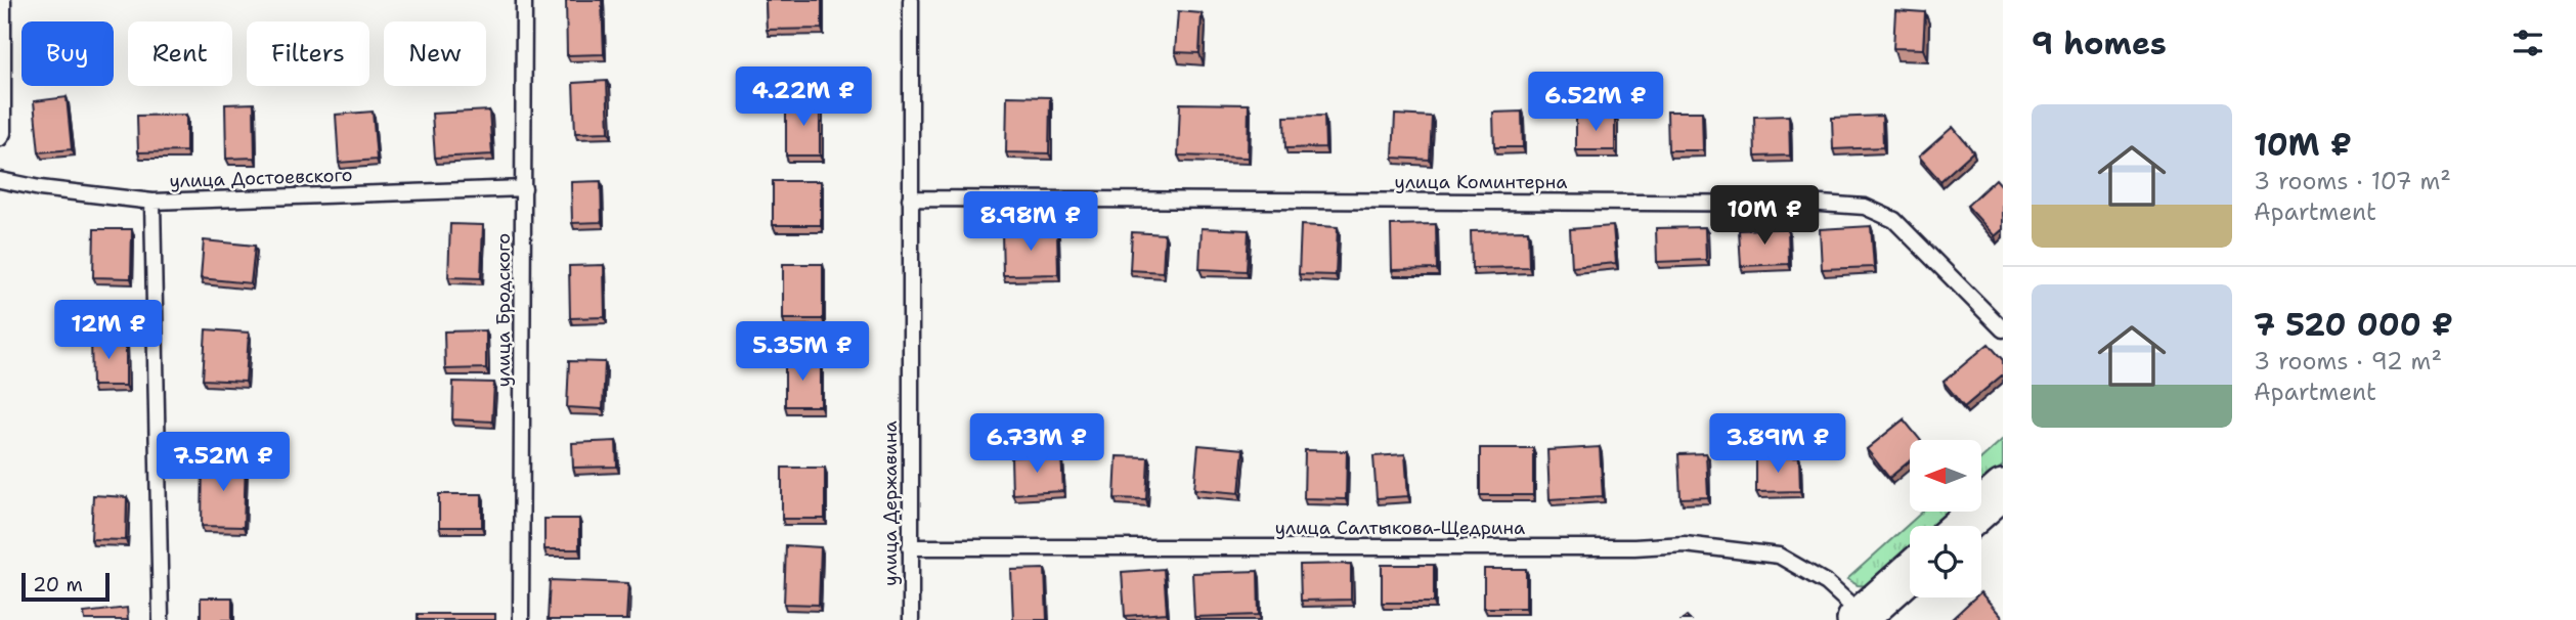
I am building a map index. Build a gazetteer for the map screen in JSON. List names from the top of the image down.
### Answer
{
  "streets": {
    "lane": [
      "улица Достоевского",
      "улица Коминтерна",
      "улица Бродского",
      "улица Державина",
      "улица Салтыкова-Щедрина"
    ]
  },
  "crossings": [
    ["улица Достоевского", "улица Бродского"],
    ["улица Коминтерна", "улица Державина"],
    ["улица Державина", "улица Салтыкова-Щедрина"]
  ],
  "scale_bar": "20 m",
  "north": "left",
  "page": {
    "heading": "9 homes",
    "chip": [
      "Buy",
      "Rent",
      "Filters",
      "New"
    ],
    "price": [
      "4.22M ₽",
      "6.52M ₽",
      "10M ₽",
      "8.98M ₽",
      "12M ₽",
      "5.35M ₽",
      "6.73M ₽",
      "3.89M ₽",
      "7.52M ₽"
    ],
    "list": [
      {
        "name": "10M ₽",
        "note": "3 rooms · 107 m² · Apartment"
      },
      {
        "name": "7 520 000 ₽",
        "note": "3 rooms · 92 m² · Apartment"
      }
    ],
    "scale": "20 m"
  }
}
